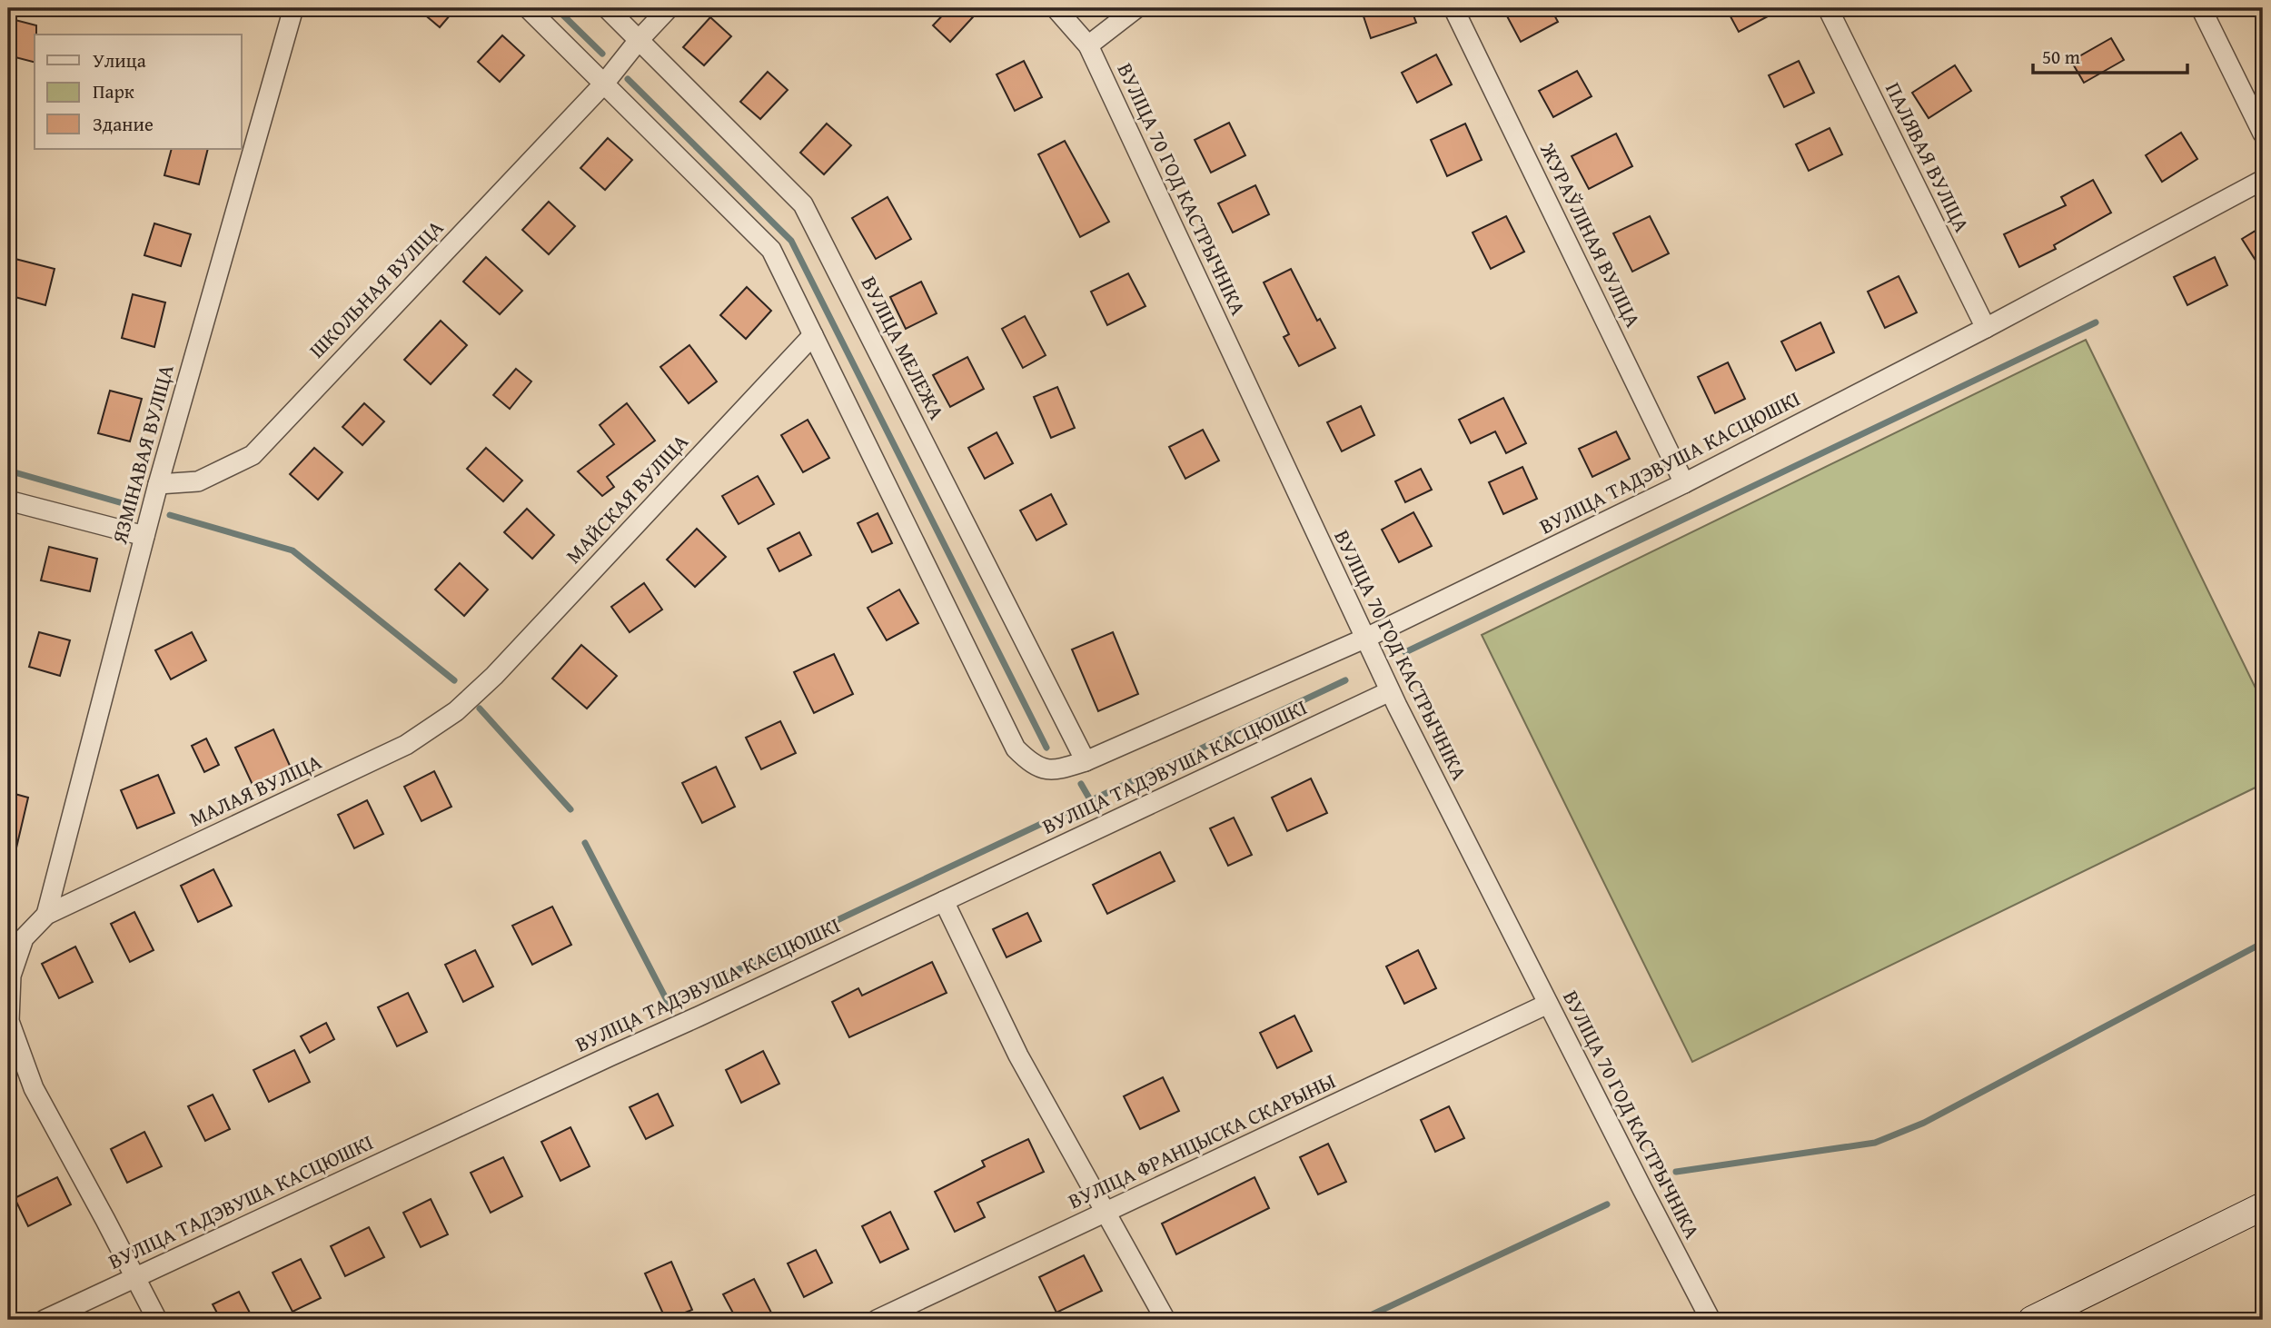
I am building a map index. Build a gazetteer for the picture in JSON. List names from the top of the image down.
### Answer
{
  "streets": {
    "street": [
      "ПАЛЯВАЯ ВУЛІЦА",
      "ВУЛІЦА 70 ГОД КАСТРЫЧНІКА",
      "ЖУРАЎЛІНАЯ ВУЛІЦА",
      "ШКОЛЬНАЯ ВУЛІЦА",
      "ВУЛІЦА МЕЛЕЖА",
      "ЯЗМІНАВАЯ ВУЛІЦА",
      "ВУЛІЦА ТАДЭВУША КАСЦЮШКІ",
      "МАЙСКАЯ ВУЛІЦА",
      "МАЛАЯ ВУЛІЦА",
      "ВУЛІЦА ФРАНЦЫСКА СКАРЫНЫ"
    ]
  },
  "crossings": [
    ["ПАЛЯВАЯ ВУЛІЦА", "ВУЛІЦА ТАДЭВУША КАСЦЮШКІ"],
    ["ВУЛІЦА 70 ГОД КАСТРЫЧНІКА", "ВУЛІЦА ТАДЭВУША КАСЦЮШКІ"],
    ["ВУЛІЦА 70 ГОД КАСТРЫЧНІКА", "ВУЛІЦА ФРАНЦЫСКА СКАРЫНЫ"],
    ["ЖУРАЎЛІНАЯ ВУЛІЦА", "ВУЛІЦА ТАДЭВУША КАСЦЮШКІ"],
    ["ШКОЛЬНАЯ ВУЛІЦА", "ВУЛІЦА МЕЛЕЖА"],
    ["ШКОЛЬНАЯ ВУЛІЦА", "ЯЗМІНАВАЯ ВУЛІЦА"],
    ["ШКОЛЬНАЯ ВУЛІЦА", "ВУЛІЦА ТАДЭВУША КАСЦЮШКІ"],
    ["ВУЛІЦА МЕЛЕЖА", "ВУЛІЦА ТАДЭВУША КАСЦЮШКІ"],
    ["ЯЗМІНАВАЯ ВУЛІЦА", "МАЛАЯ ВУЛІЦА"],
    ["ВУЛІЦА ТАДЭВУША КАСЦЮШКІ", "МАЙСКАЯ ВУЛІЦА"],
    ["МАЙСКАЯ ВУЛІЦА", "МАЛАЯ ВУЛІЦА"]
  ],
  "legend": ["Улица", "Парк", "Здание"],
  "scale_bar": "50 m"
}
